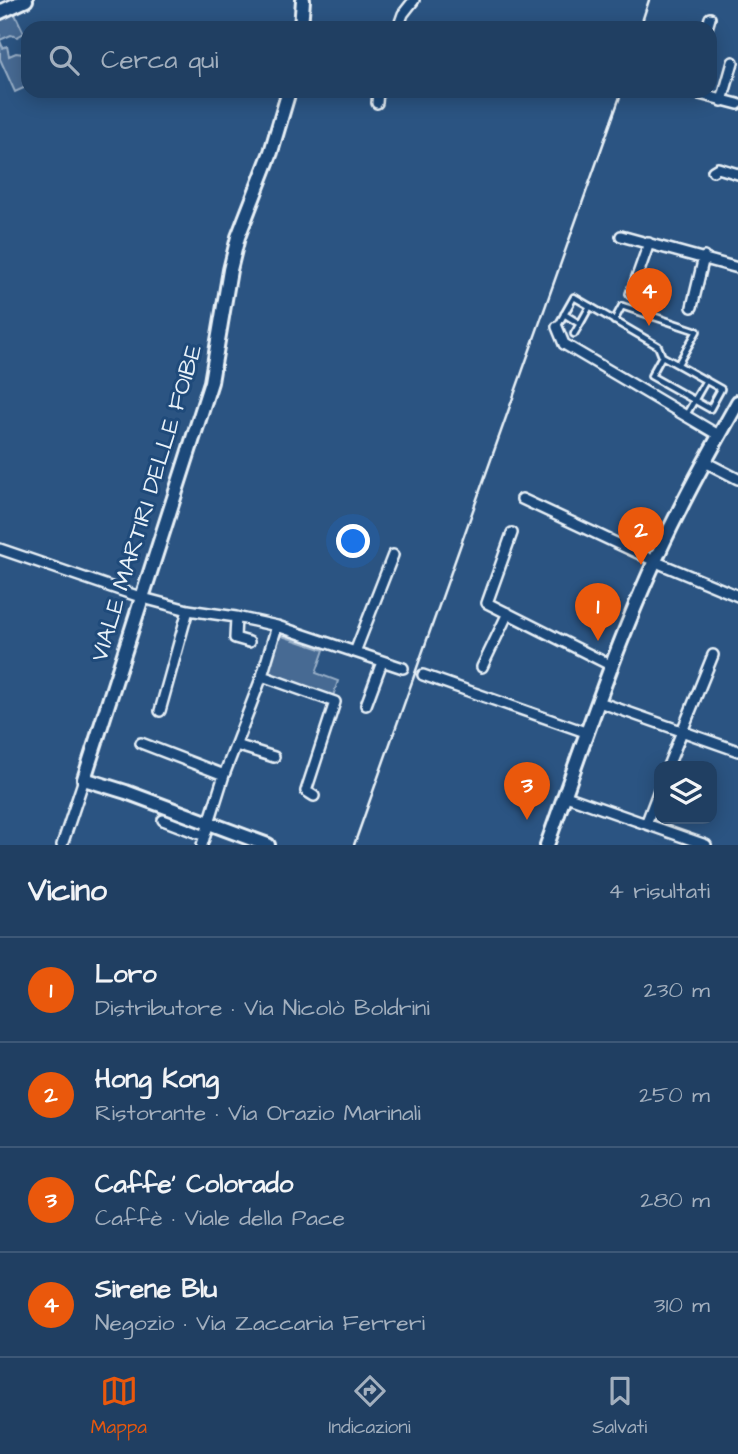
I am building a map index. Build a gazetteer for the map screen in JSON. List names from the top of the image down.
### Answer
{
  "streets": {
    "street": ["VIALE MARTIRI DELLE FOIBE"]
  },
  "page": {
    "search": "Cerca qui",
    "pins": [
      "4",
      "2",
      "1",
      "3"
    ],
    "heading": ["Vicino", "4 risultati"],
    "list": [
      {
        "mark": "1",
        "name": "Loro",
        "note": "Distributore · Via Nicolò Boldrini",
        "value": "230 m"
      },
      {
        "mark": "2",
        "name": "Hong Kong",
        "note": "Ristorante · Via Orazio Marinali",
        "value": "250 m"
      },
      {
        "mark": "3",
        "name": "Caffe' Colorado",
        "note": "Caffè · Viale della Pace",
        "value": "280 m"
      },
      {
        "mark": "4",
        "name": "Sirene Blu",
        "note": "Negozio · Via Zaccaria Ferreri",
        "value": "310 m"
      }
    ],
    "nav": ["Mappa", "Indicazioni", "Salvati"]
  }
}
